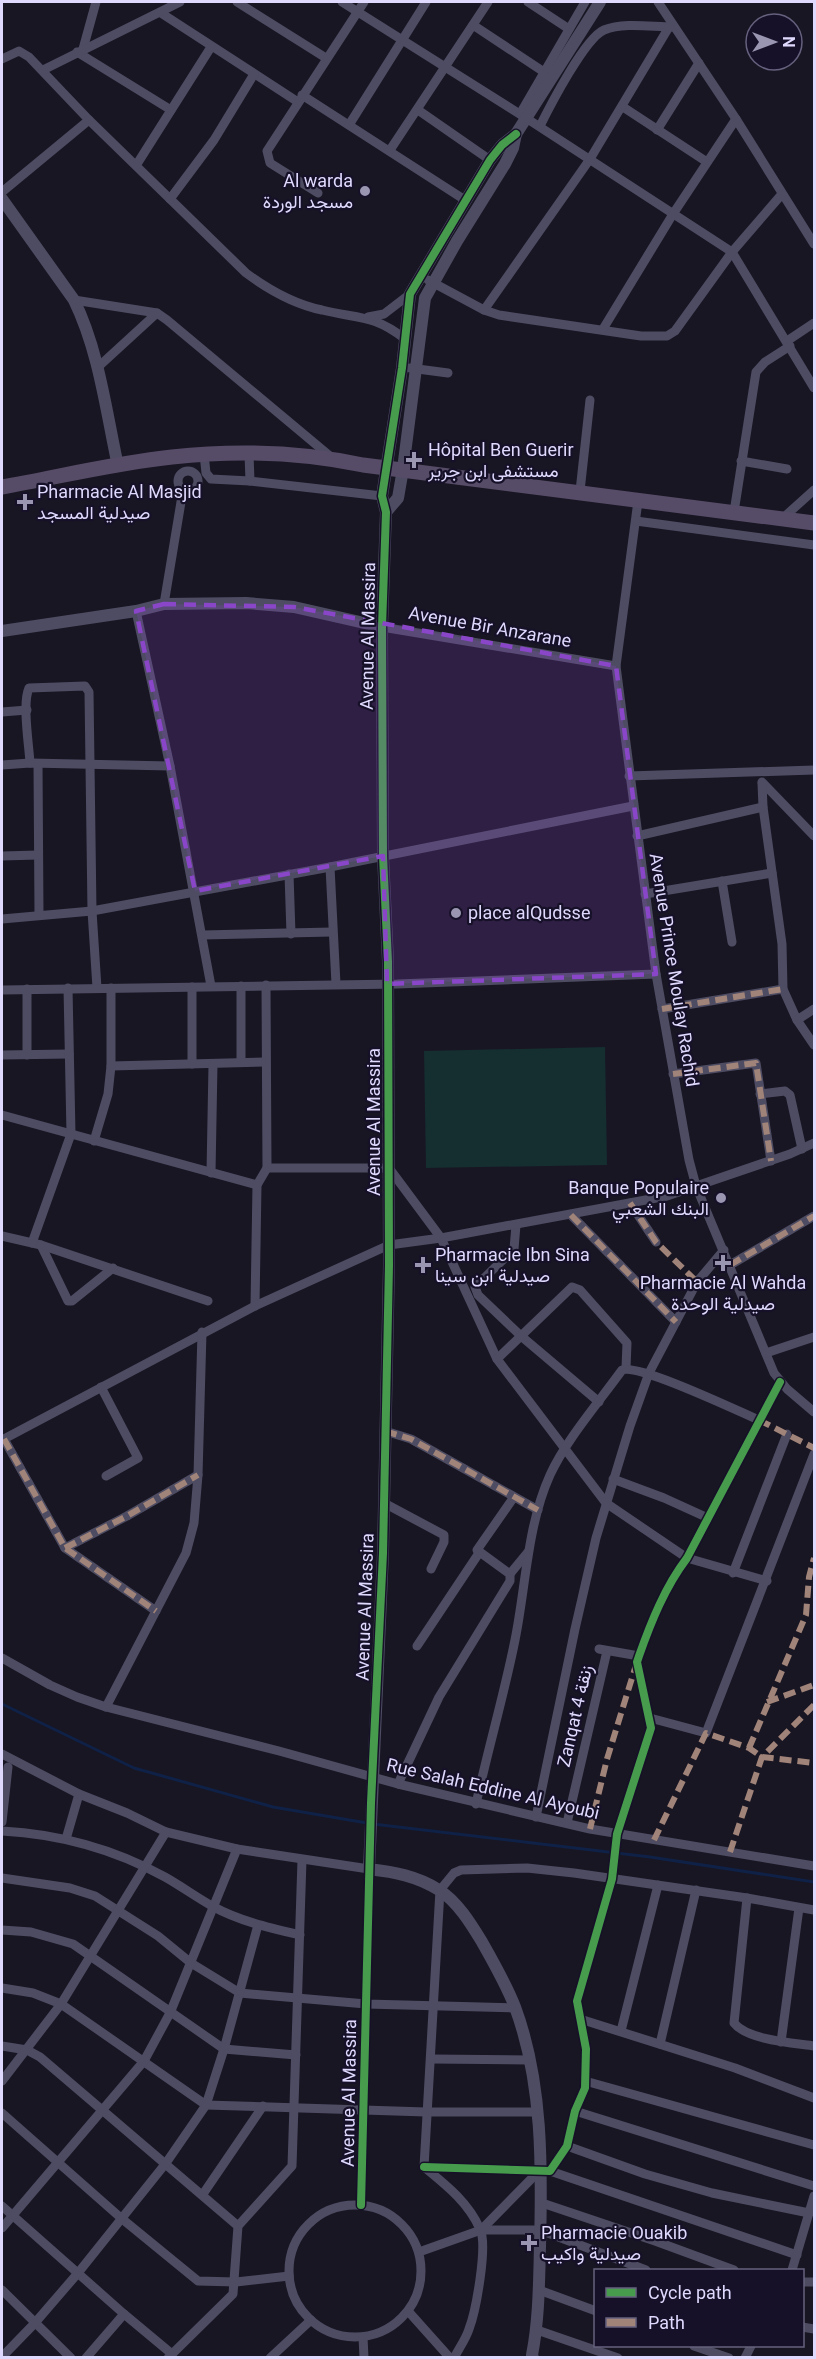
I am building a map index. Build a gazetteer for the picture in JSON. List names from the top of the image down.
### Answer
{
  "streets": {
    "street": [
      "Avenue Bir Anzarane",
      "Avenue Al Massira",
      "Avenue Prince Moulay Rachid",
      "Zanqat 4 زنقة",
      "Rue Salah Eddine Al Ayoubi"
    ]
  },
  "crossings": [
    ["Avenue Bir Anzarane", "Avenue Al Massira"],
    ["Avenue Bir Anzarane", "Avenue Prince Moulay Rachid"],
    ["Avenue Al Massira", "Rue Salah Eddine Al Ayoubi"],
    ["Zanqat 4 زنقة", "Rue Salah Eddine Al Ayoubi"]
  ],
  "places": {
    "other": ["Al warda مسجد الوردة", "place alQudsse", "Banque Populaire البنك الشعبي"],
    "health": [
      "Hôpital Ben Guerir مستشفى ابن جرير",
      "Pharmacie Al Masjid صيدلية المسجد",
      "Pharmacie Al Wahda صيدلية الوحدة",
      "Pharmacie Ibn Sina صيدلية ابن سينا",
      "Pharmacie Ouakib صيدلية واكيب"
    ]
  },
  "legend": ["Cycle path", "Path"],
  "north": "right"
}
